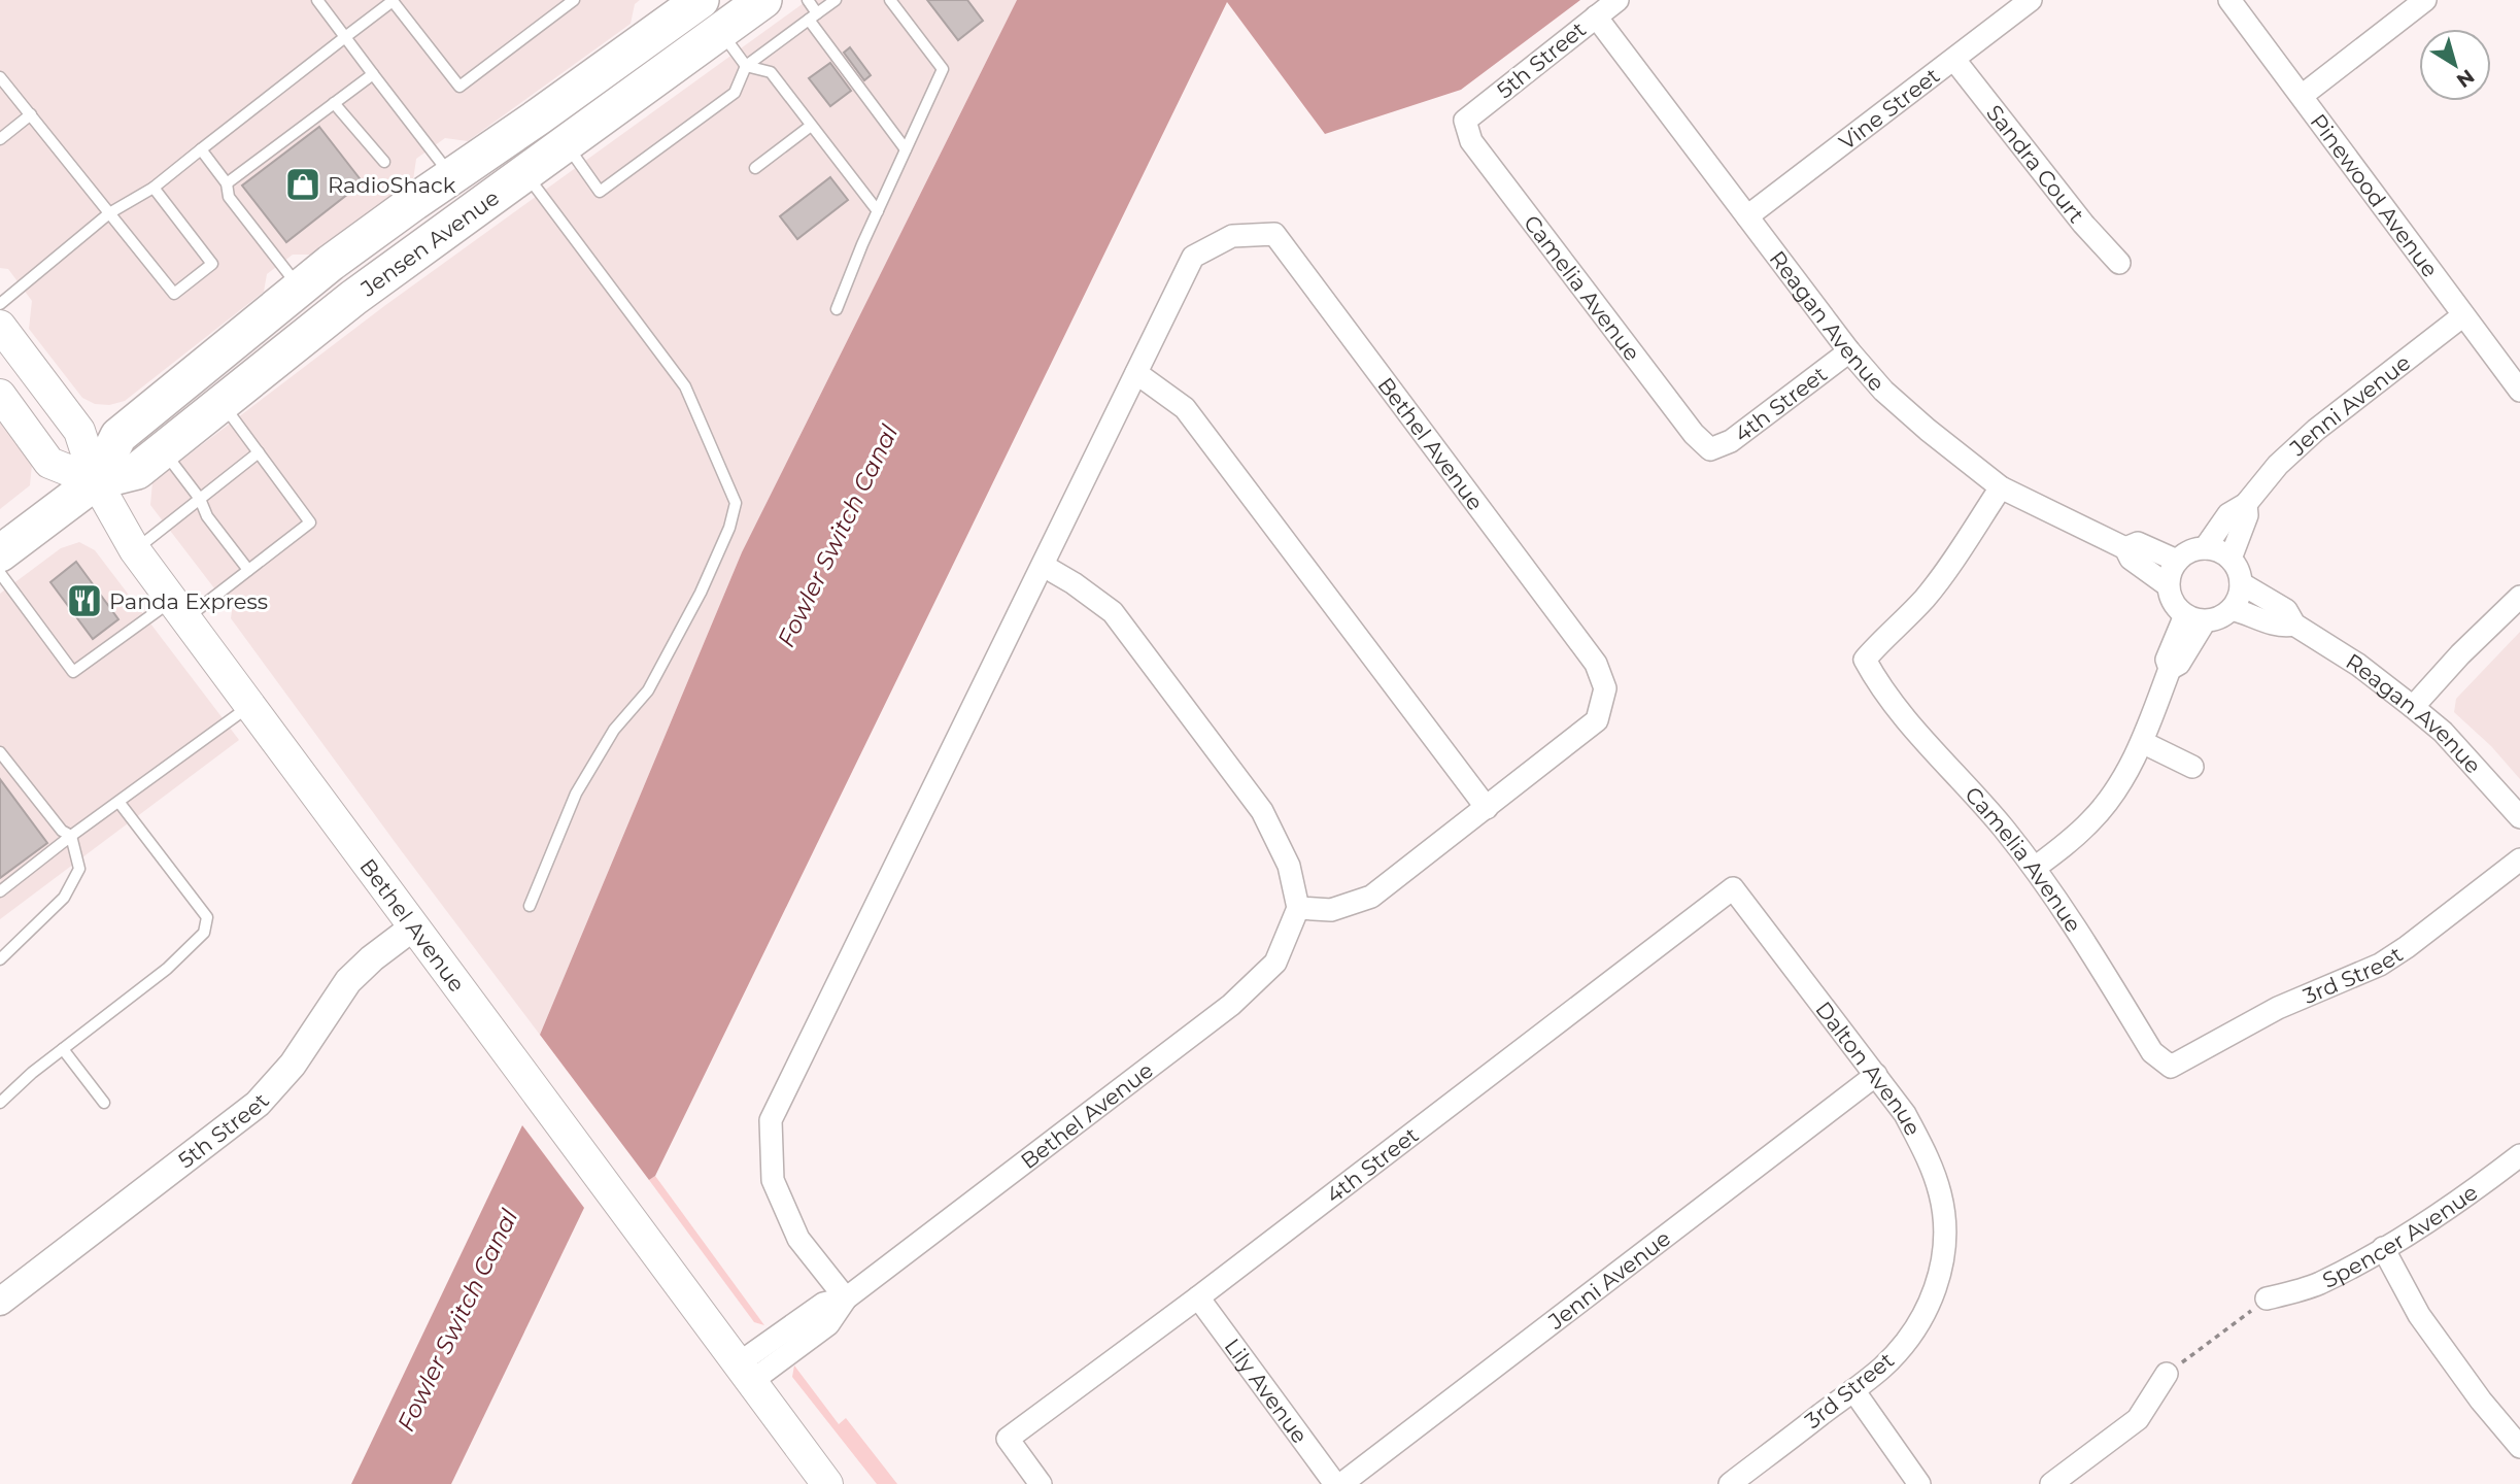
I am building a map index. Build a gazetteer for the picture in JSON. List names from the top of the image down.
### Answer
{
  "streets": {
    "main road": ["Jensen Avenue", "Bethel Avenue"],
    "street": [
      "5th Street",
      "Vine Street",
      "Sandra Court",
      "Pinewood Avenue",
      "Camelia Avenue",
      "Reagan Avenue",
      "4th Street",
      "Jenni Avenue",
      "3rd Street",
      "Dalton Avenue",
      "Spencer Avenue",
      "Lily Avenue"
    ]
  },
  "crossings": [
    ["5th Street", "Camelia Avenue"],
    ["5th Street", "Reagan Avenue"],
    ["5th Street", "Bethel Avenue"],
    ["Vine Street", "Sandra Court"],
    ["Vine Street", "Reagan Avenue"],
    ["Pinewood Avenue", "Jenni Avenue"],
    ["Jensen Avenue", "Bethel Avenue"],
    ["Camelia Avenue", "Reagan Avenue"],
    ["Camelia Avenue", "4th Street"],
    ["Camelia Avenue", "3rd Street"],
    ["Reagan Avenue", "4th Street"],
    ["Reagan Avenue", "Jenni Avenue"],
    ["4th Street", "Dalton Avenue"],
    ["4th Street", "Lily Avenue"],
    ["Jenni Avenue", "Dalton Avenue"],
    ["3rd Street", "Dalton Avenue"]
  ],
  "water": ["Fowler Switch Canal"],
  "places": {
    "shop": ["RadioShack"],
    "restaurant": ["Panda Express"]
  },
  "north": "bottom right"
}
